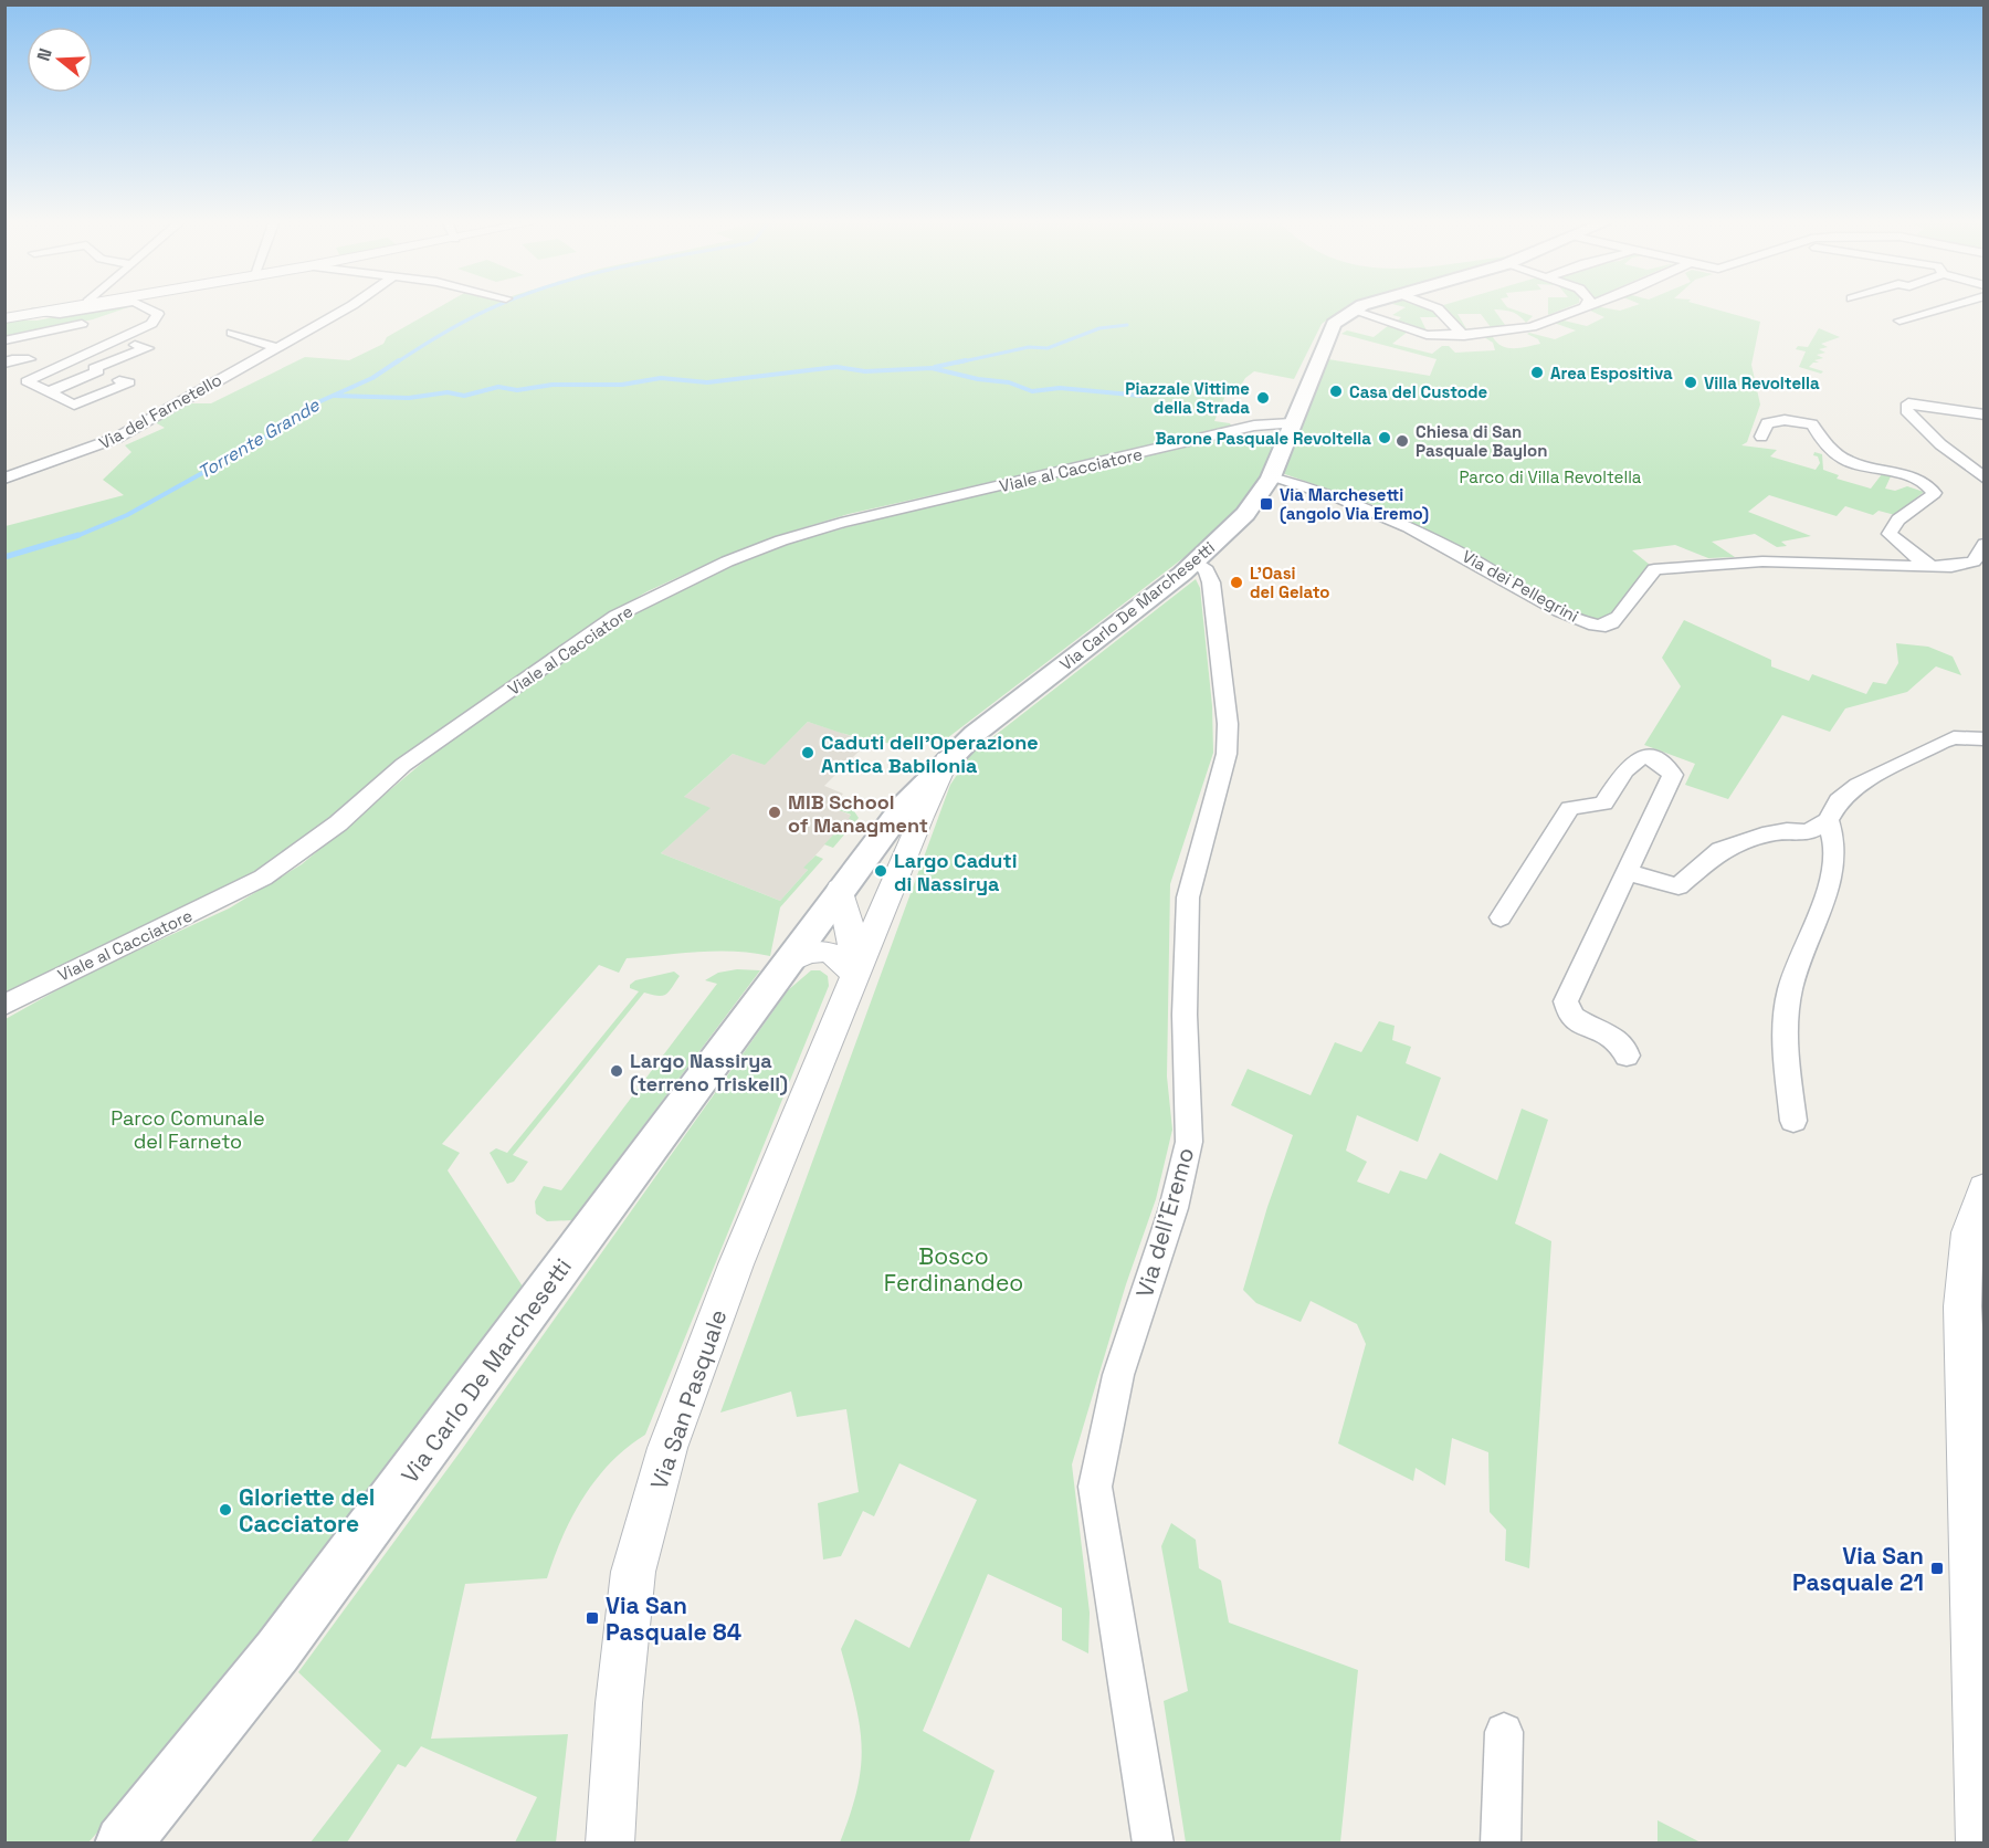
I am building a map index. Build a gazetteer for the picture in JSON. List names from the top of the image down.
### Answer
{
  "streets": {
    "main road": ["Via Carlo De Marchesetti"],
    "street": [
      "Via del Farnetello",
      "Viale al Cacciatore",
      "Via dei Pellegrini",
      "Via dell'Eremo",
      "Via San Pasquale"
    ]
  },
  "crossings": [
    ["Viale al Cacciatore", "Via Carlo De Marchesetti"],
    ["Via dei Pellegrini", "Via Carlo De Marchesetti"],
    ["Via Carlo De Marchesetti", "Via dell'Eremo"],
    ["Via Carlo De Marchesetti", "Via San Pasquale"]
  ],
  "water": ["Torrente Grande"],
  "parks": ["Parco di Villa Revoltella", "Parco Comunale del Farneto", "Bosco Ferdinandeo"],
  "places": {
    "other": [
      "Area Espositiva",
      "Villa Revoltella",
      "Casa del Custode",
      "Piazzale Vittime della Strada",
      "Barone Pasquale Revoltella",
      "Chiesa di San Pasquale Baylon",
      "L'Oasi del Gelato",
      "Caduti dell'Operazione Antica Babilonia",
      "MIB School of Managment",
      "Largo Caduti di Nassirya",
      "Largo Nassirya (terreno Triskell)",
      "Gloriette del Cacciatore"
    ],
    "transit": ["Via Marchesetti (angolo Via Eremo)", "Via San Pasquale 21", "Via San Pasquale 84"]
  },
  "north": "left"
}
